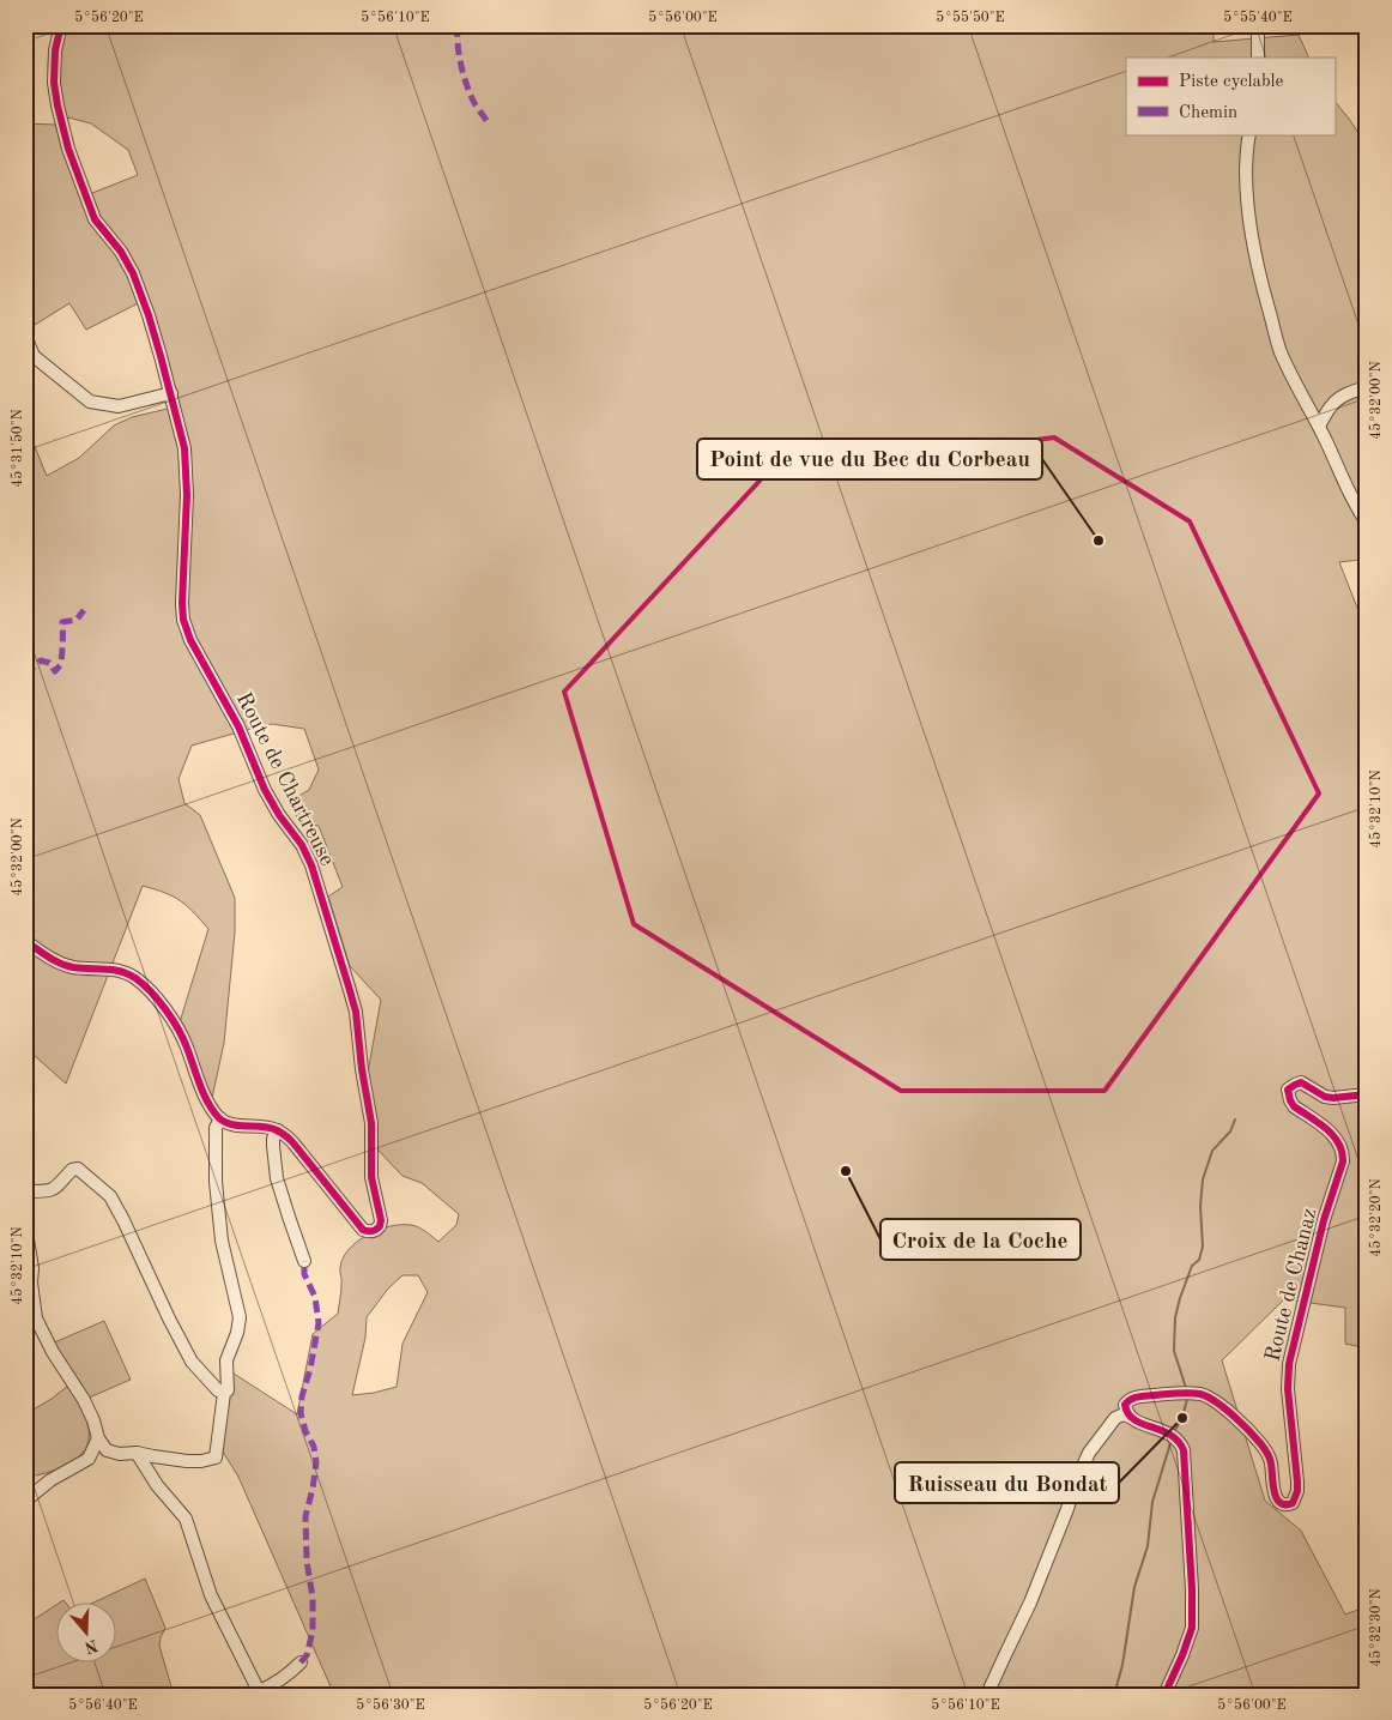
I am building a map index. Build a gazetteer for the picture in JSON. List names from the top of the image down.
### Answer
{
  "streets": {
    "street": ["Route de Chartreuse", "Route de Chanaz"]
  },
  "places": ["Point de vue du Bec du Corbeau", "Croix de la Coche", "Ruisseau du Bondat"],
  "legend": ["Piste cyclable", "Chemin"],
  "north": "bottom",
  "coordinates": [
    "5°56'20\"E",
    "5°56'10\"E",
    "5°56'00\"E",
    "5°55'50\"E",
    "5°55'40\"E",
    "45°32'00\"N",
    "45°31'50\"N",
    "45°32'10\"N",
    "45°32'20\"N",
    "45°32'30\"N",
    "5°56'40\"E",
    "5°56'30\"E"
  ]
}
